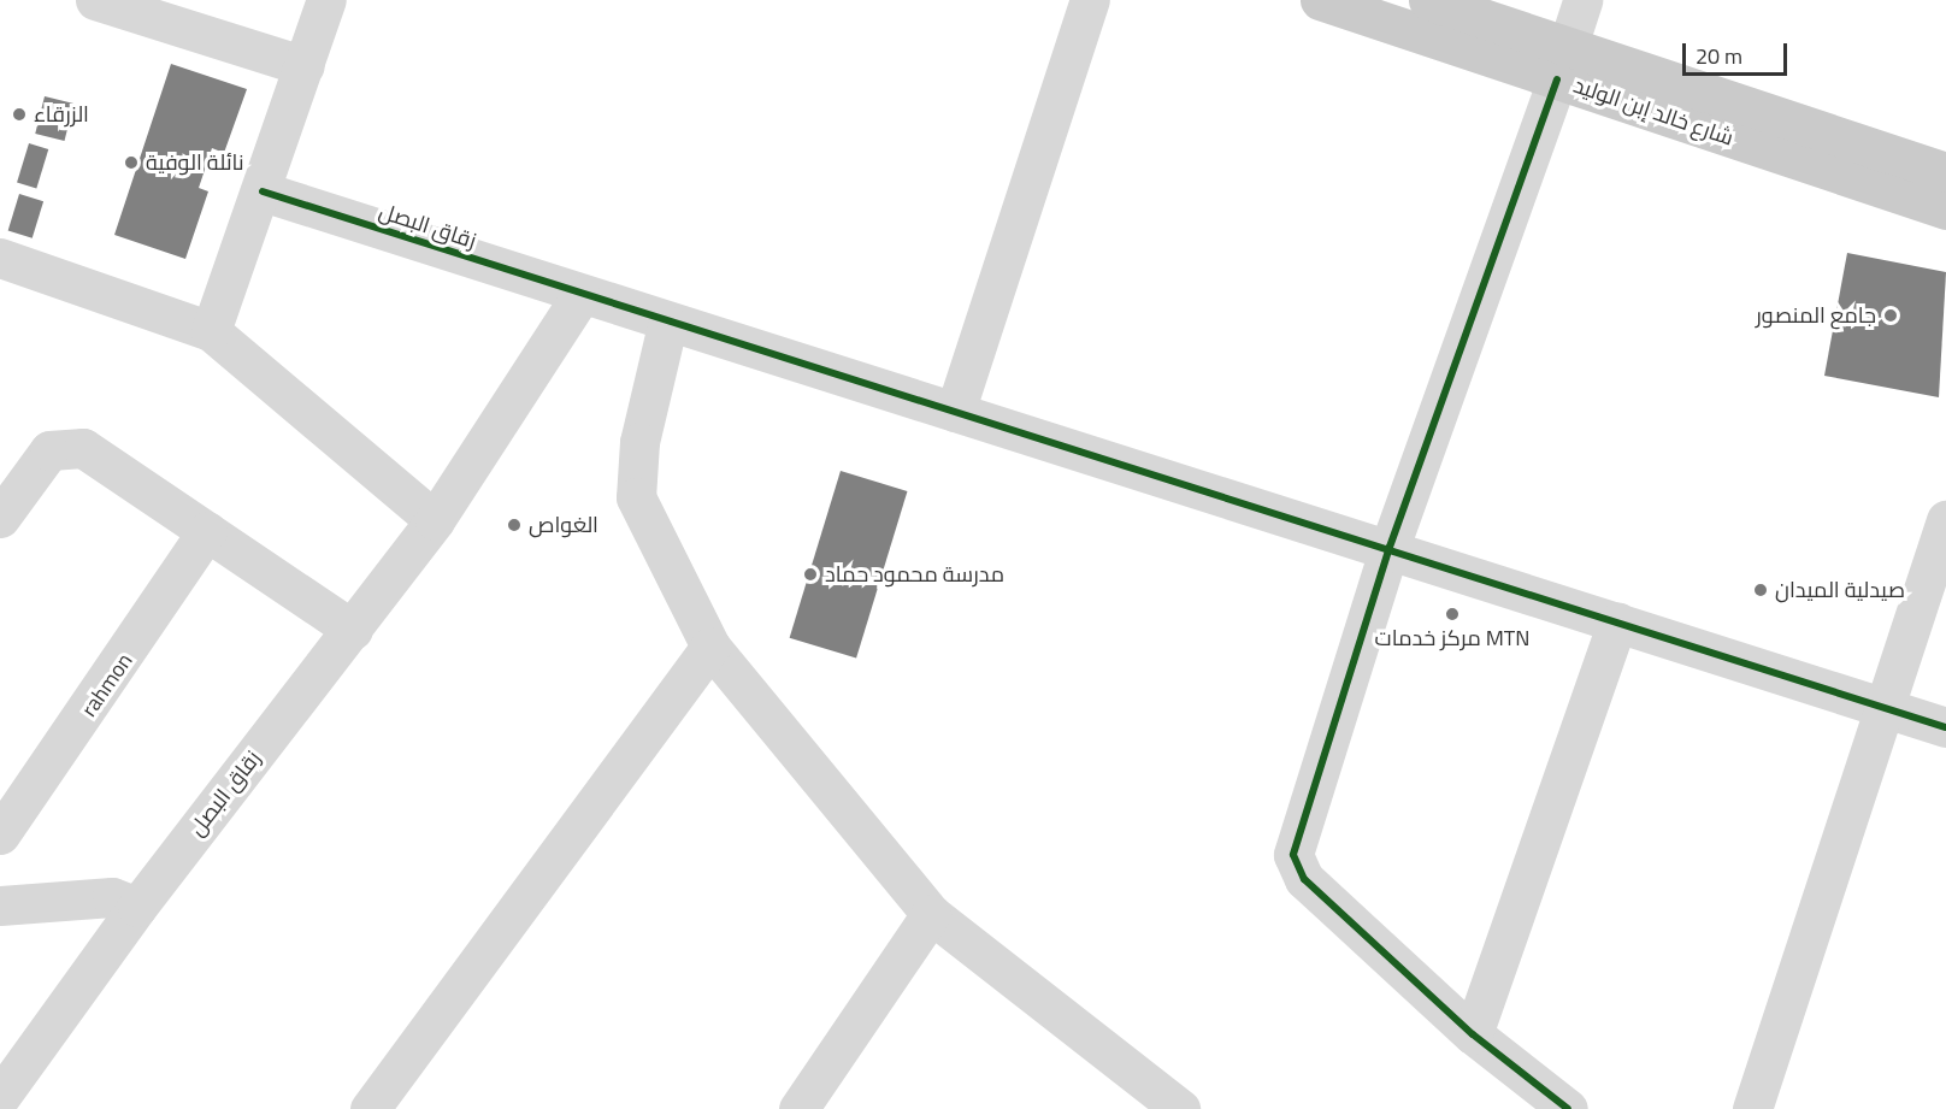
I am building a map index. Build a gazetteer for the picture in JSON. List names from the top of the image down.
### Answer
{
  "streets": {
    "main road": ["شارع خالد إبن الوليد"],
    "street": ["زقاق البصل", "rahmon"]
  },
  "places": [
    "الزرقاء",
    "نائلة الوفية",
    "جامع المنصور",
    "الغواص",
    "مدرسة محمود حماد",
    "صيدلية الميدان",
    "مركز خدمات MTN"
  ],
  "scale_bar": "20 m"
}
